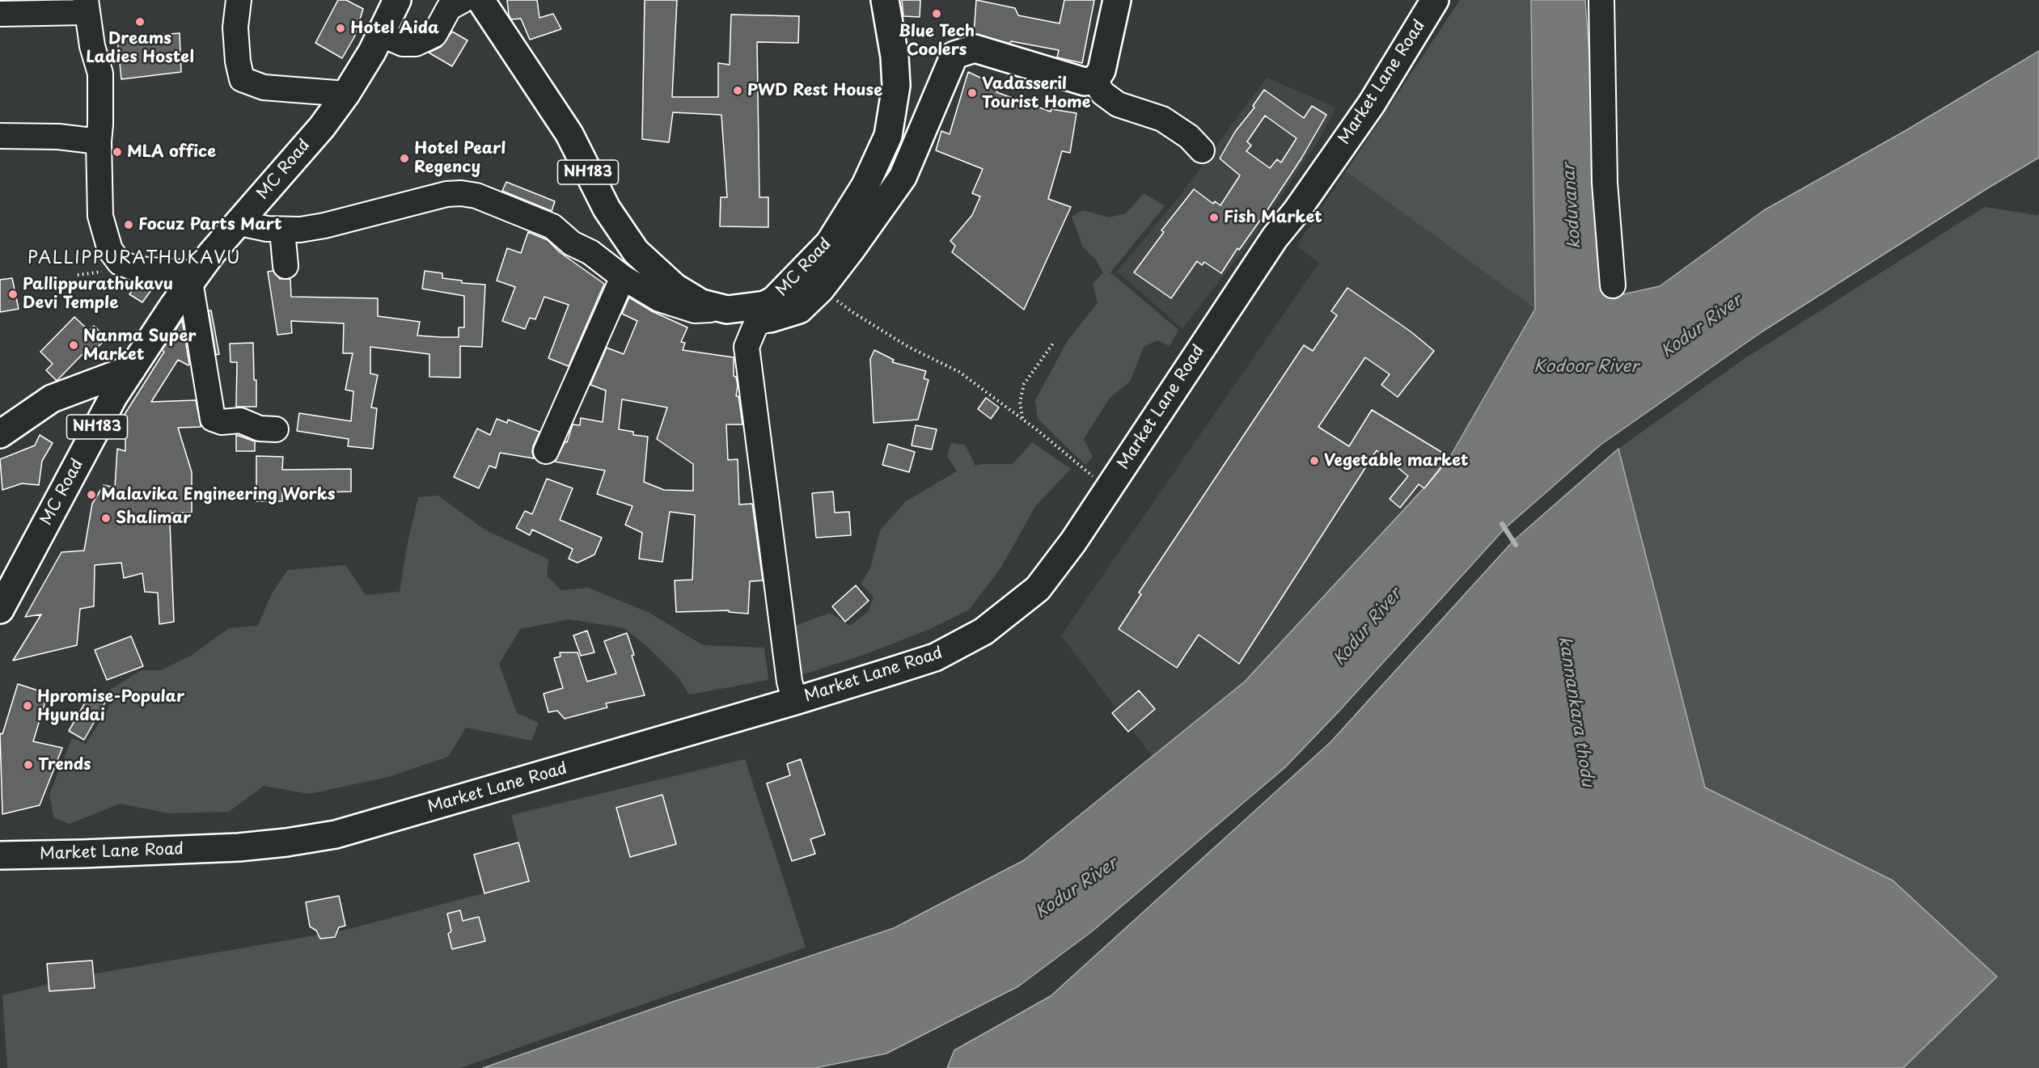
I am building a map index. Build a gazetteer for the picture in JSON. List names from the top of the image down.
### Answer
{
  "streets": {
    "main road": ["Market Lane Road", "MC Road", "NH183"]
  },
  "districts": ["PALLIPPURATHUKAVU"],
  "water": [
    "koduvanar",
    "Kodur River",
    "Kodoor River",
    "kannankara thodu"
  ],
  "places": [
    "Blue Tech Coolers",
    "Dreams Ladies Hostel",
    "Hotel Aida",
    "PWD Rest House",
    "Vadasseril Tourist Home",
    "MLA office",
    "Hotel Pearl Regency",
    "Fish Market",
    "Focuz Parts Mart",
    "Pallippurathukavu Devi Temple",
    "Nanma Super Market",
    "Vegetable market",
    "Malavika Engineering Works",
    "Shalimar",
    "Hpromise-Popular Hyundai",
    "Trends"
  ]
}
